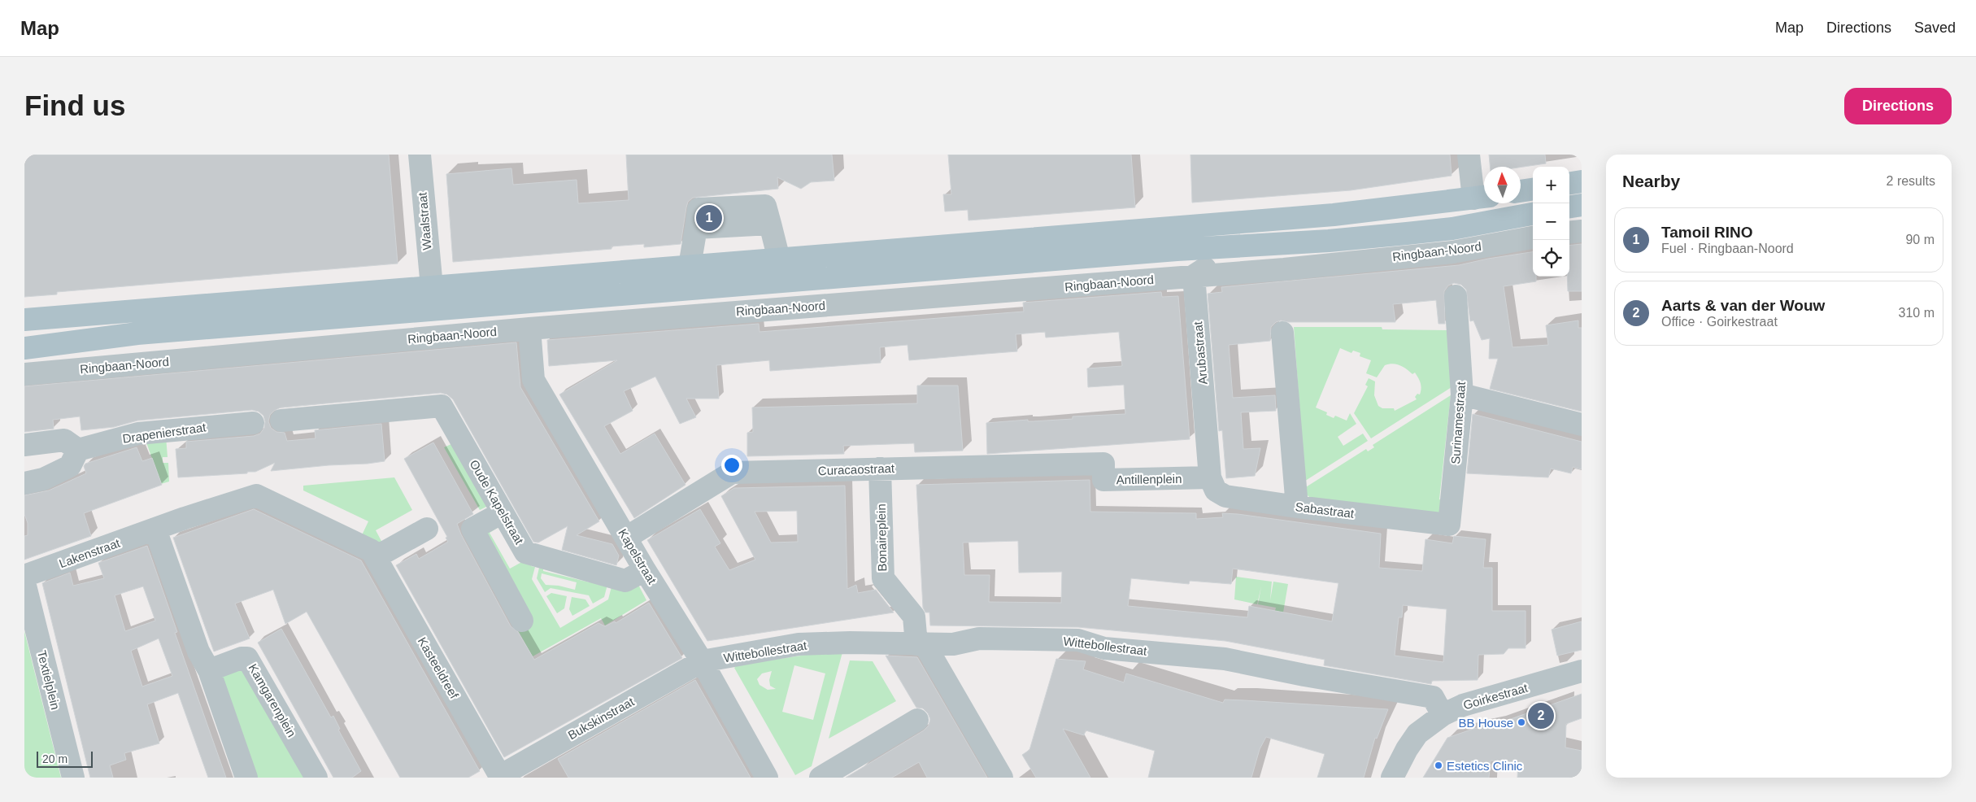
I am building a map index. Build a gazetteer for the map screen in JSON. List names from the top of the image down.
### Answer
{
  "streets": {
    "main road": ["Ringbaan-Noord"],
    "street": [
      "Waalstraat",
      "Arubastraat",
      "Surinamestraat",
      "Drapenierstraat",
      "Curacaostraat",
      "Antillenplein",
      "Oude Kapelstraat",
      "Sabastraat",
      "Bonaireplein",
      "Lakenstraat",
      "Kapelstraat",
      "Wittebollestraat",
      "Kasteeldreef",
      "Textielplein",
      "Goirkestraat",
      "Kamgarenplein",
      "Bukskinstraat"
    ]
  },
  "crossings": [
    ["Ringbaan-Noord", "Arubastraat"],
    ["Ringbaan-Noord", "Kapelstraat"],
    ["Arubastraat", "Antillenplein"],
    ["Arubastraat", "Sabastraat"],
    ["Surinamestraat", "Sabastraat"],
    ["Curacaostraat", "Antillenplein"],
    ["Curacaostraat", "Bonaireplein"],
    ["Curacaostraat", "Kapelstraat"],
    ["Antillenplein", "Sabastraat"],
    ["Oude Kapelstraat", "Kapelstraat"],
    ["Bonaireplein", "Wittebollestraat"],
    ["Lakenstraat", "Kasteeldreef"],
    ["Kapelstraat", "Wittebollestraat"],
    ["Kapelstraat", "Bukskinstraat"],
    ["Wittebollestraat", "Goirkestraat"],
    ["Wittebollestraat", "Bukskinstraat"],
    ["Kasteeldreef", "Bukskinstraat"]
  ],
  "places": ["BB House", "Estetics Clinic"],
  "scale_bar": "20 m",
  "north": "top",
  "page": {
    "header": "Map",
    "nav": ["Map", "Directions", "Saved"],
    "buttons": "Directions",
    "title": "Find us",
    "heading": ["Nearby", "2 results"],
    "map_buttons": ["+", "−"],
    "pins": ["1", "2"],
    "list": [
      {
        "mark": "1",
        "name": "Tamoil RINO",
        "note": "Fuel · Ringbaan-Noord",
        "value": "90 m"
      },
      {
        "mark": "2",
        "name": "Aarts & van der Wouw",
        "note": "Office · Goirkestraat",
        "value": "310 m"
      }
    ],
    "scale": "20 m"
  }
}
